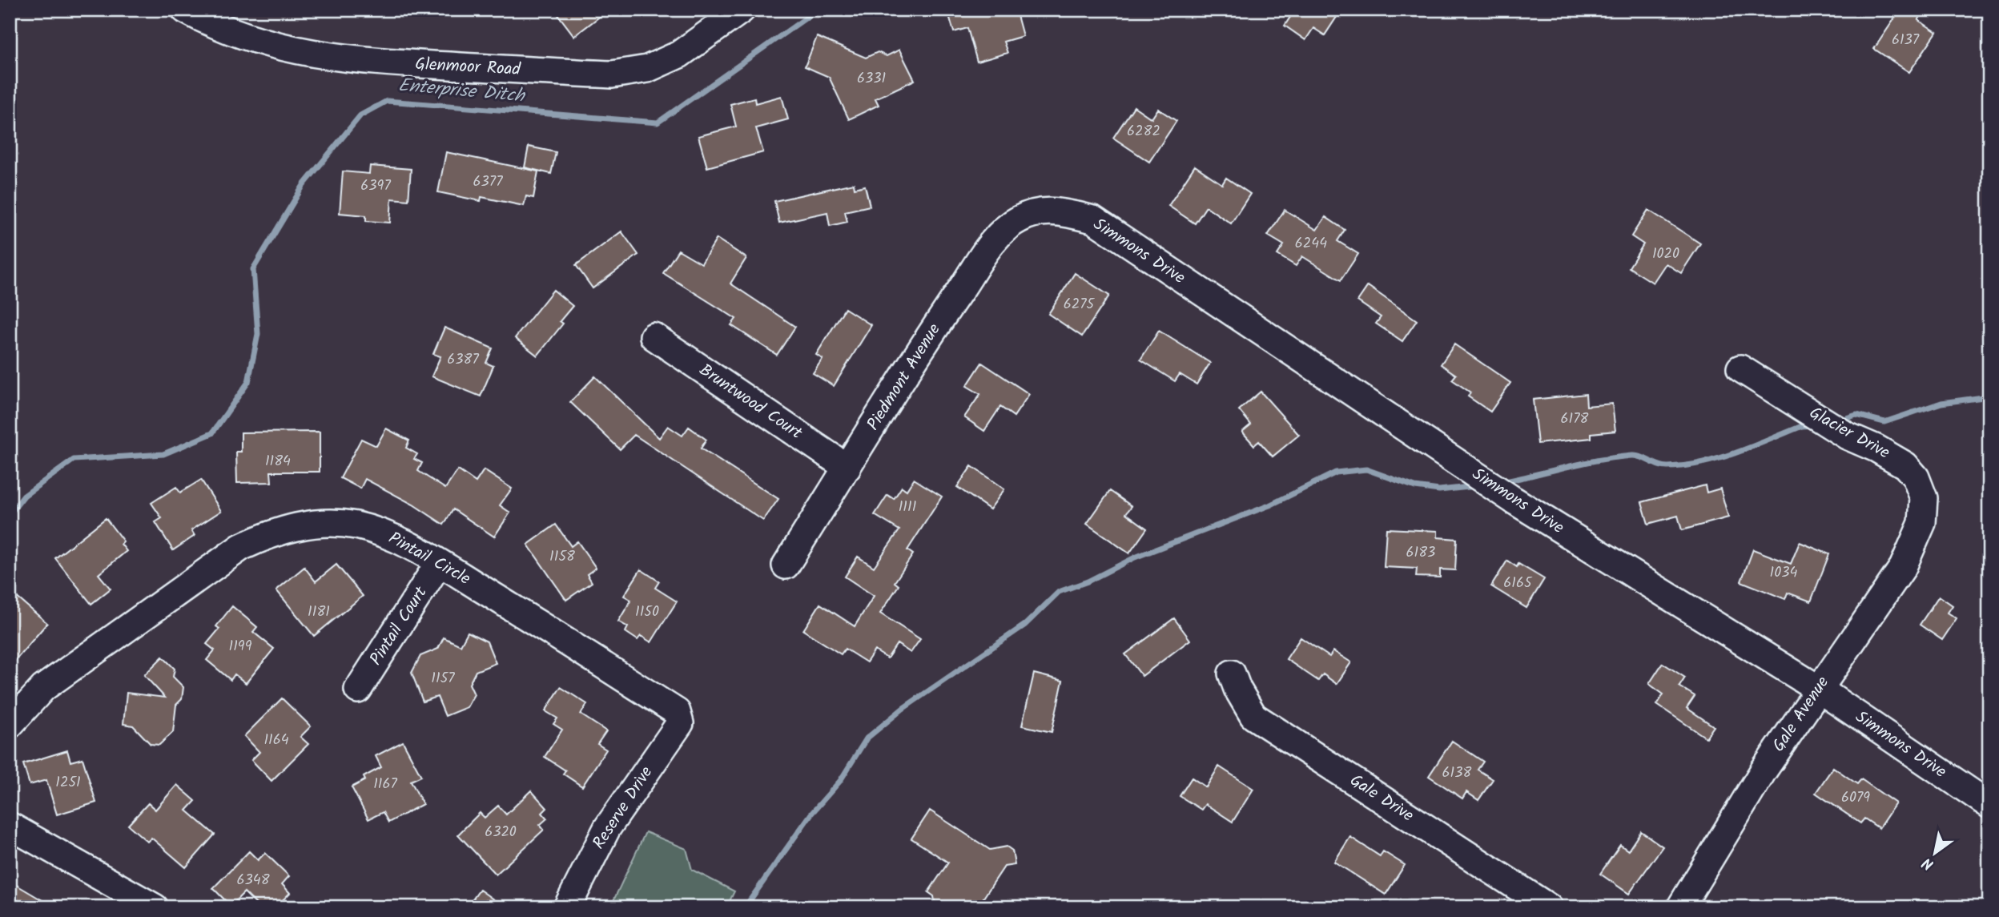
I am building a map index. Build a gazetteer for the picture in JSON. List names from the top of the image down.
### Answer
{
  "streets": {
    "street": [
      "Glenmoor Road",
      "Simmons Drive",
      "Piedmont Avenue",
      "Bruntwood Court",
      "Glacier Drive",
      "Pintail Circle",
      "Pintail Court",
      "Gale Avenue",
      "Gale Drive",
      "Reserve Drive"
    ]
  },
  "crossings": [
    ["Simmons Drive", "Piedmont Avenue"],
    ["Simmons Drive", "Gale Avenue"],
    ["Piedmont Avenue", "Bruntwood Court"],
    ["Glacier Drive", "Gale Avenue"],
    ["Pintail Circle", "Pintail Court"],
    ["Pintail Circle", "Reserve Drive"]
  ],
  "water": ["Enterprise Ditch"],
  "house_numbers": [
    "6137",
    "6331",
    "6282",
    "6377",
    "6397",
    "6244",
    "1020",
    "6275",
    "6387",
    "6178",
    "1184",
    "1111",
    "6183",
    "1158",
    "1034",
    "6165",
    "1181",
    "1150",
    "1199",
    "1157",
    "1164",
    "6138",
    "1251",
    "1167",
    "6079",
    "6320",
    "6348"
  ],
  "north": "bottom left"
}
